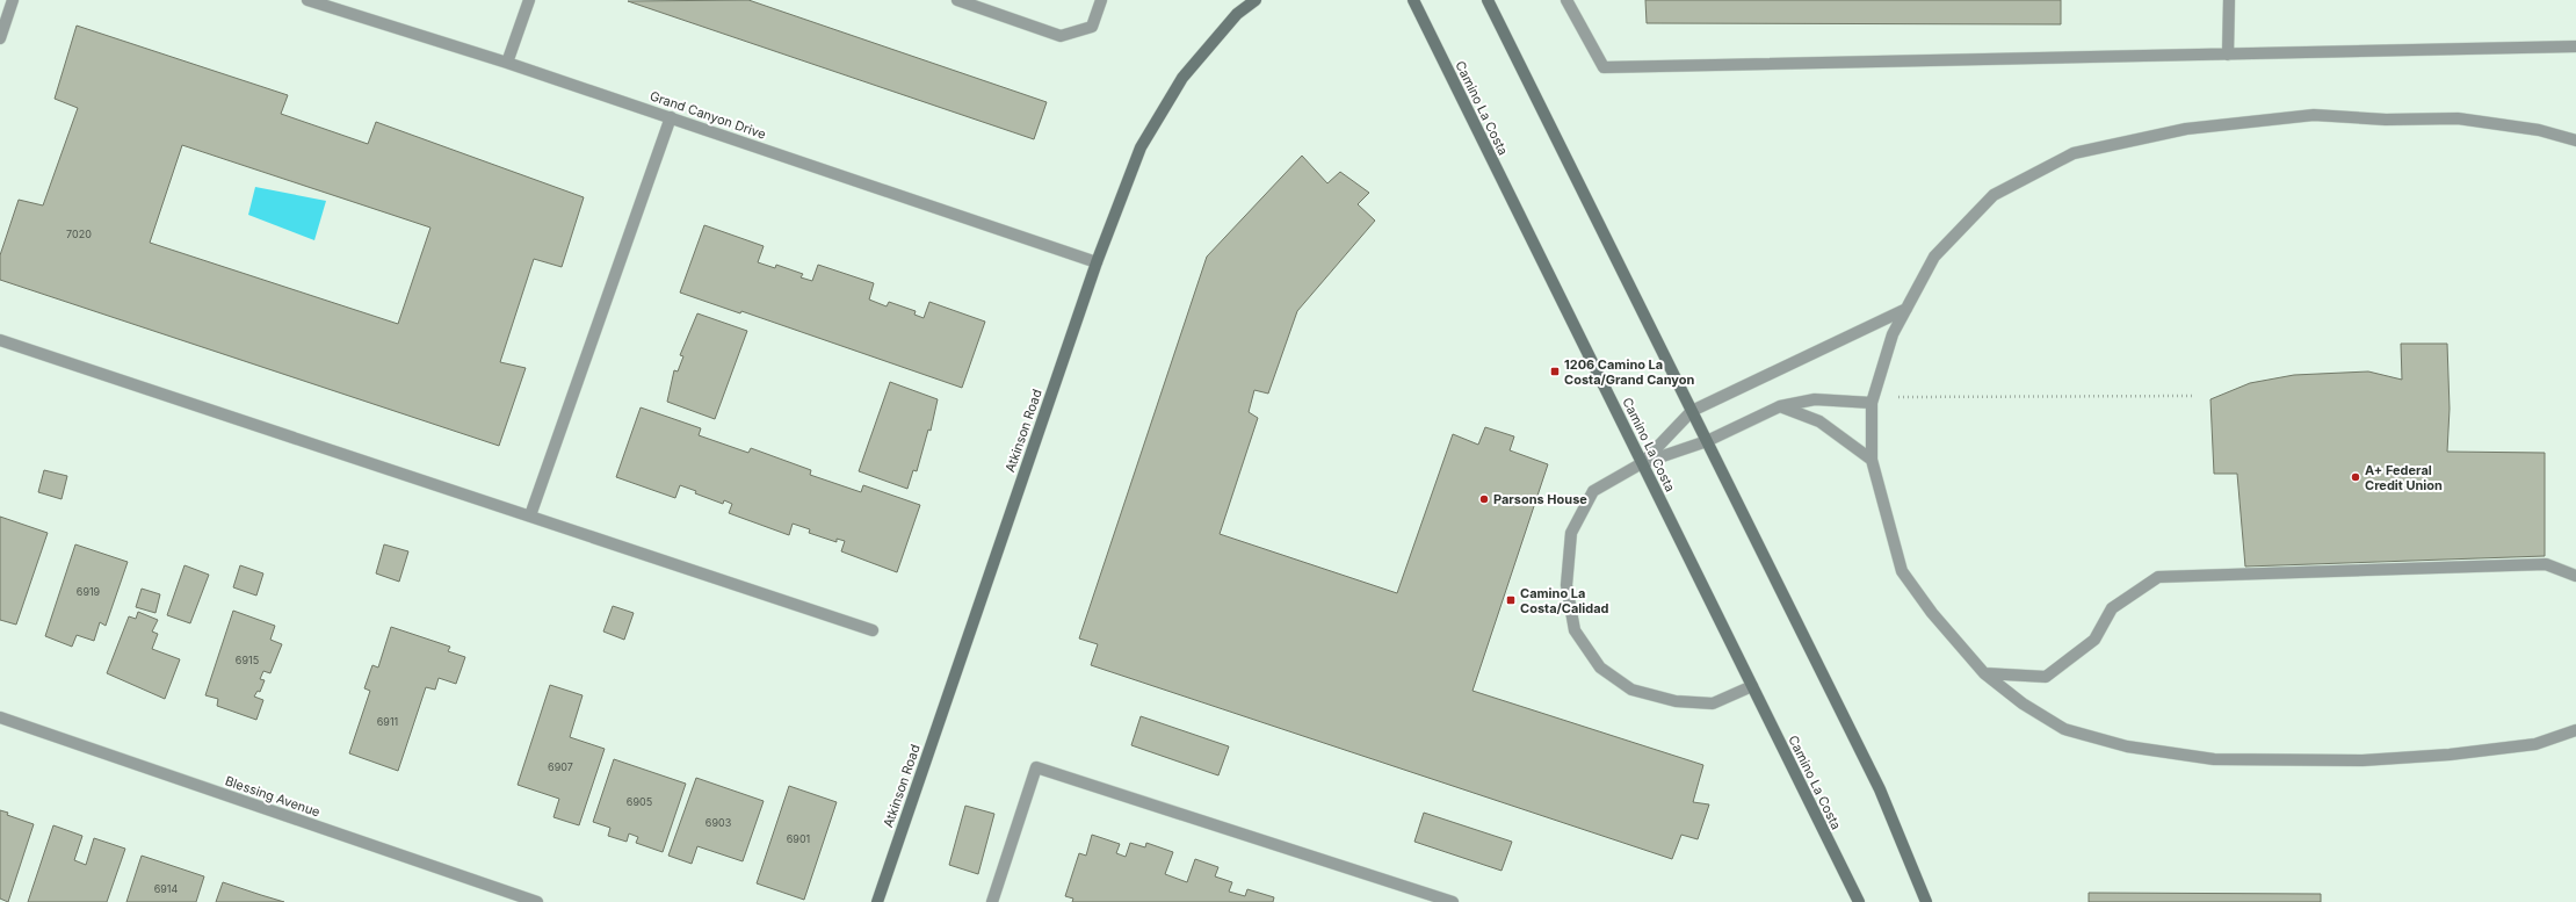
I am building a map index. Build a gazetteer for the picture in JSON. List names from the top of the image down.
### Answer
{
  "streets": {
    "street": [
      "Camino La Costa",
      "Grand Canyon Drive",
      "Atkinson Road",
      "Blessing Avenue"
    ]
  },
  "crossings": [
    ["Grand Canyon Drive", "Atkinson Road"]
  ],
  "places": {
    "transit": ["1206 Camino La Costa/Grand Canyon", "Camino La Costa/Calidad"],
    "other": ["A+ Federal Credit Union", "Parsons House"]
  },
  "house_numbers": [
    "7020",
    "6919",
    "6915",
    "6911",
    "6907",
    "6905",
    "6903",
    "6901",
    "6914"
  ]
}
